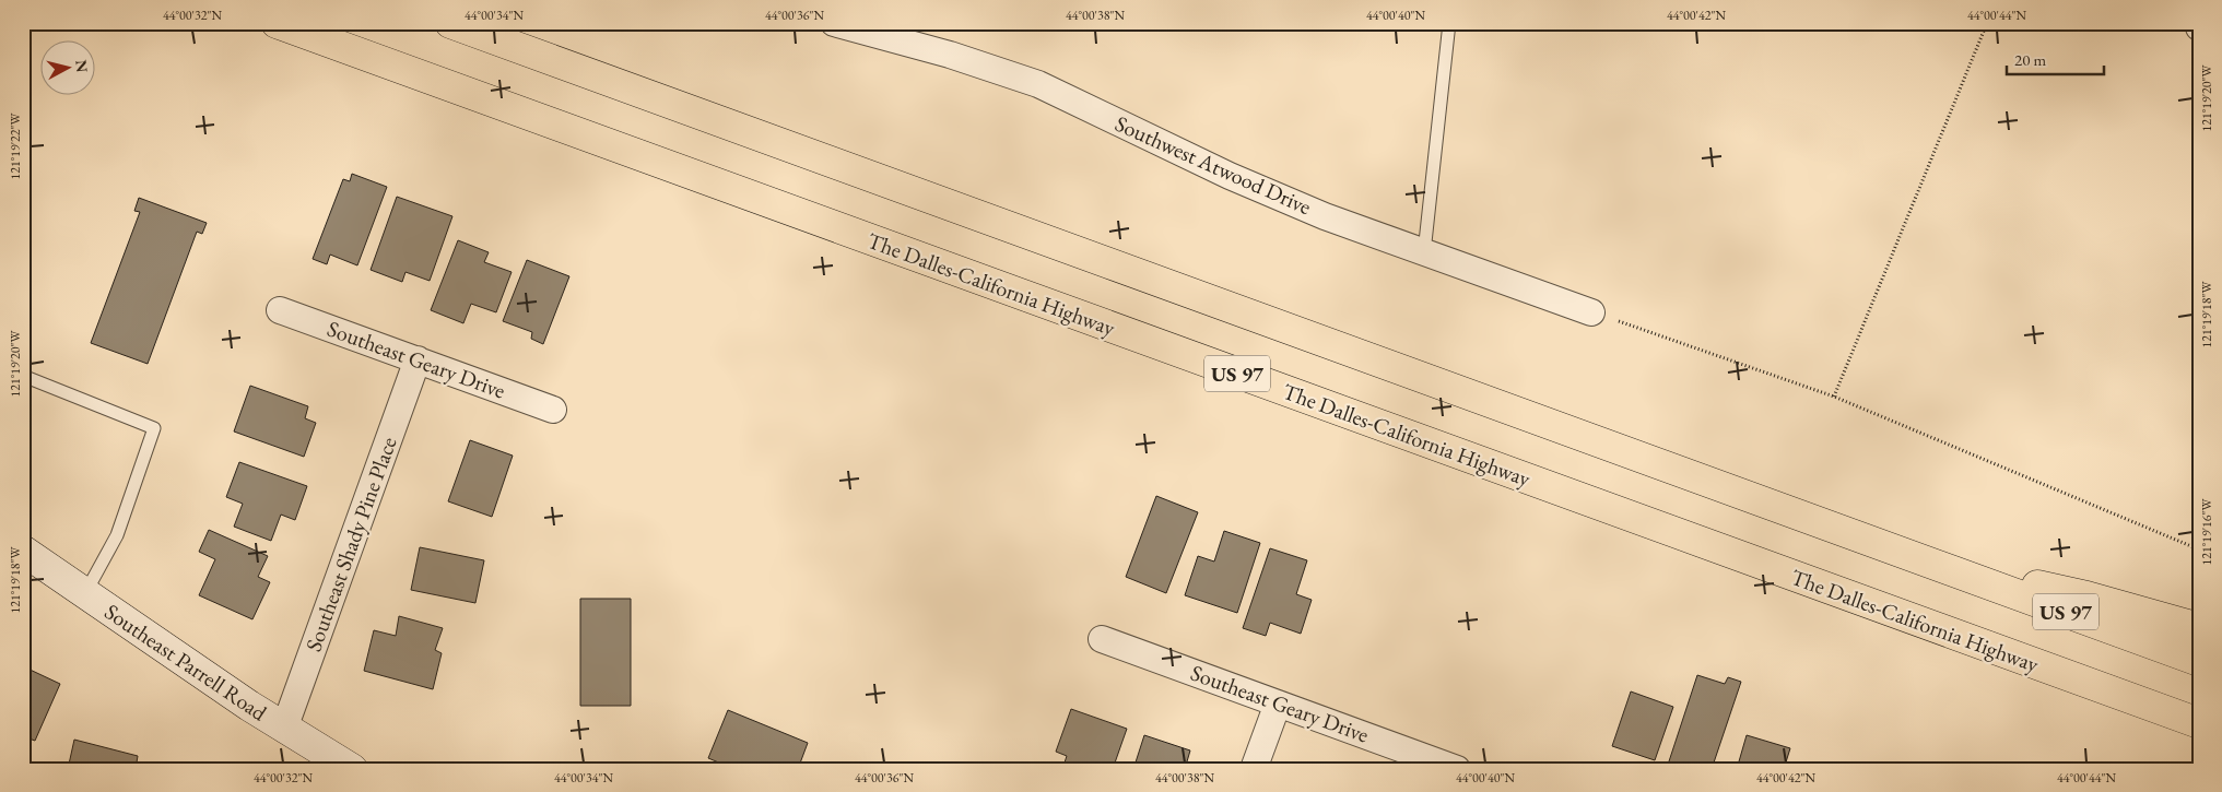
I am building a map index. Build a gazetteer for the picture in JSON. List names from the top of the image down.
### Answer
{
  "streets": {
    "highway": ["The Dalles-California Highway", "US 97"],
    "street": [
      "Southwest Atwood Drive",
      "Southeast Geary Drive",
      "Southeast Shady Pine Place",
      "Southeast Parrell Road"
    ]
  },
  "crossings": [
    ["Southeast Geary Drive", "Southeast Shady Pine Place"],
    ["Southeast Shady Pine Place", "Southeast Parrell Road"]
  ],
  "scale_bar": "20 m",
  "north": "right",
  "coordinates": [
    "44°00'32\"N",
    "44°00'34\"N",
    "44°00'36\"N",
    "44°00'38\"N",
    "44°00'40\"N",
    "44°00'42\"N",
    "44°00'44\"N",
    "121°19'20\"W",
    "121°19'22\"W",
    "121°19'18\"W",
    "121°19'16\"W"
  ]
}
